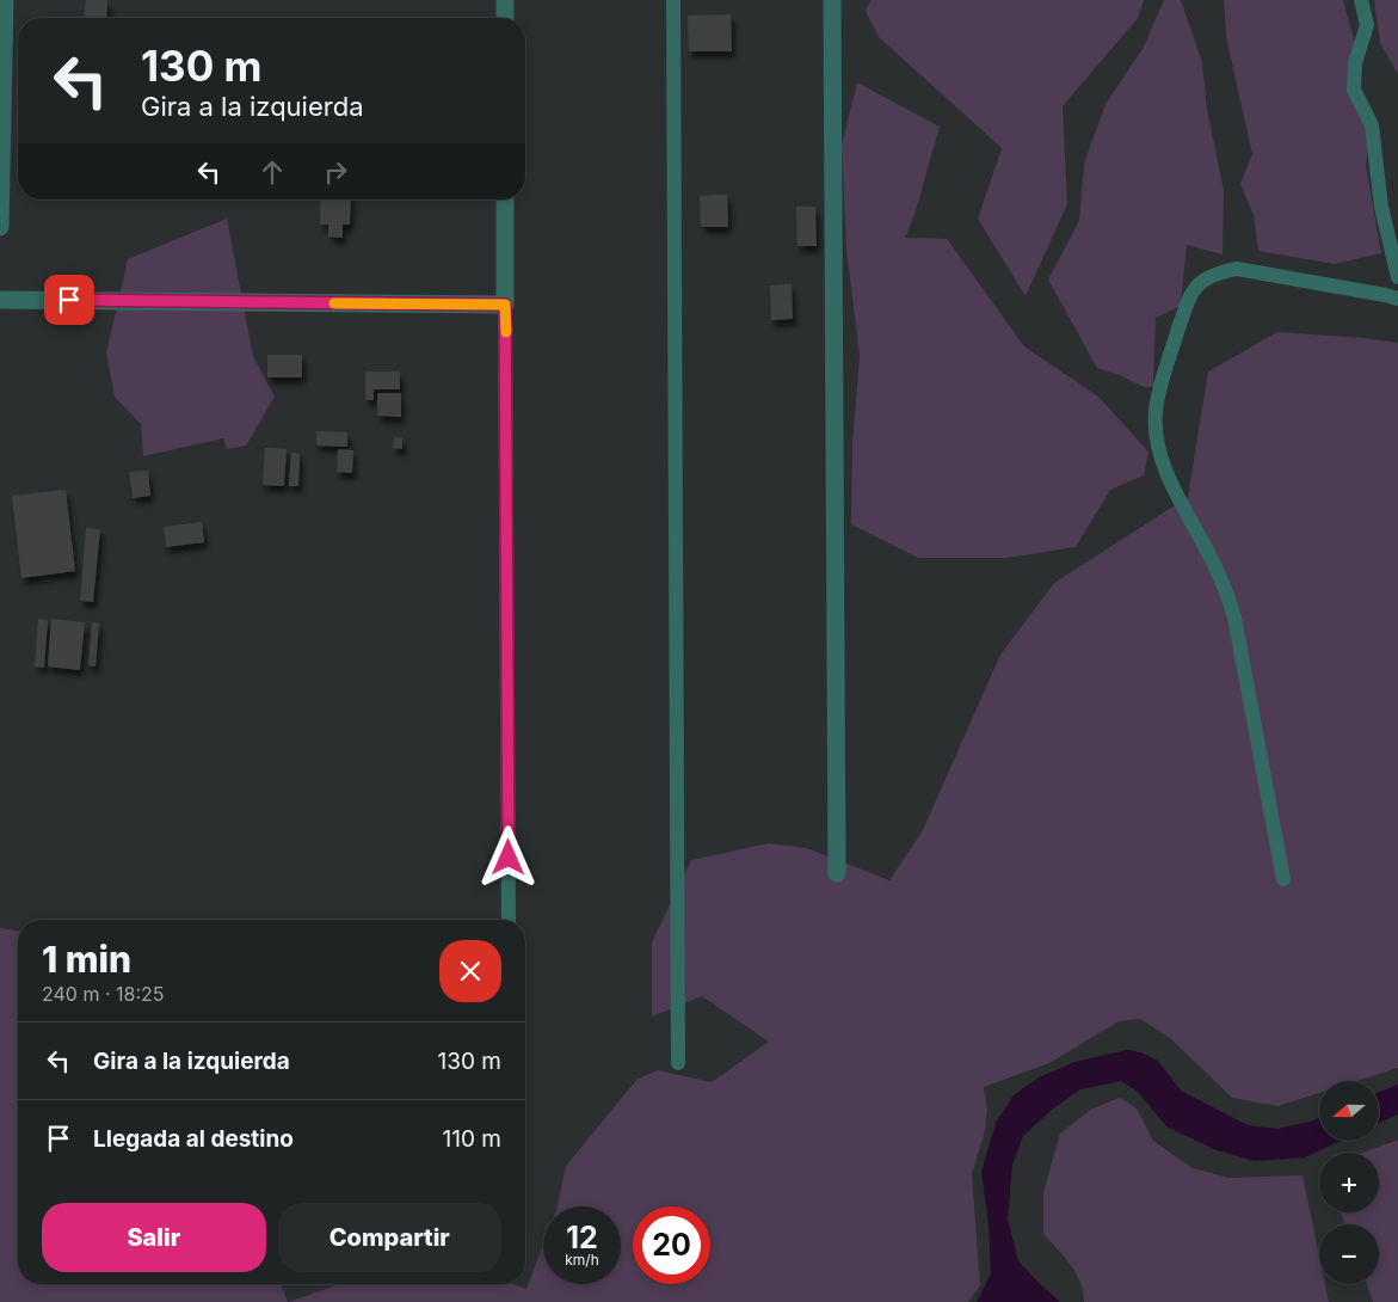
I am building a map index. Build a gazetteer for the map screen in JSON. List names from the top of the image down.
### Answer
{
  "north": "left",
  "page": {
    "turn": ["130 m", "Gira a la izquierda"],
    "heading": ["1 min", "240 m · 18:25"],
    "list": [
      {
        "name": "Gira a la izquierda",
        "value": "130 m"
      },
      {
        "name": "Llegada al destino",
        "value": "110 m"
      }
    ],
    "map_buttons": ["+", "−"],
    "buttons": ["Salir", "Compartir"],
    "speed": "12 km/h",
    "limit": "20"
  }
}
